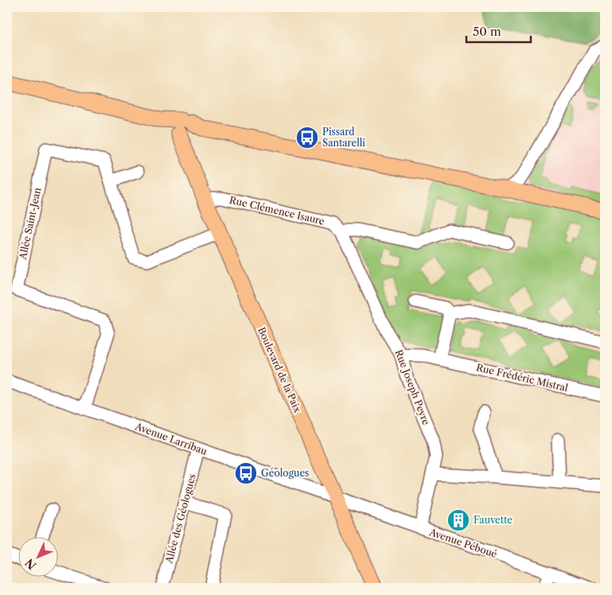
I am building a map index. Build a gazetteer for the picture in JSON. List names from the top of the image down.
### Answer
{
  "streets": {
    "main road": ["Boulevard de la Paix"],
    "street": [
      "Rue Clémence Isaure",
      "Allée Saint-Jean",
      "Rue Frédéric Mistral",
      "Rue Joseph Peyre",
      "Avenue Larribau",
      "Allée des Géologues",
      "Avenue Péboué"
    ]
  },
  "crossings": [
    ["Rue Clémence Isaure", "Boulevard de la Paix"],
    ["Rue Clémence Isaure", "Rue Joseph Peyre"],
    ["Allée Saint-Jean", "Boulevard de la Paix"],
    ["Allée Saint-Jean", "Avenue Larribau"],
    ["Boulevard de la Paix", "Avenue Larribau"],
    ["Boulevard de la Paix", "Avenue Péboué"],
    ["Rue Frédéric Mistral", "Rue Joseph Peyre"],
    ["Rue Joseph Peyre", "Avenue Péboué"],
    ["Avenue Larribau", "Allée des Géologues"],
    ["Avenue Larribau", "Avenue Péboué"]
  ],
  "places": {
    "bus stop": ["Pissard Santarelli", "Géologues"],
    "building": ["Fauvette"]
  },
  "scale_bar": "50 m",
  "north": "bottom left"
}
